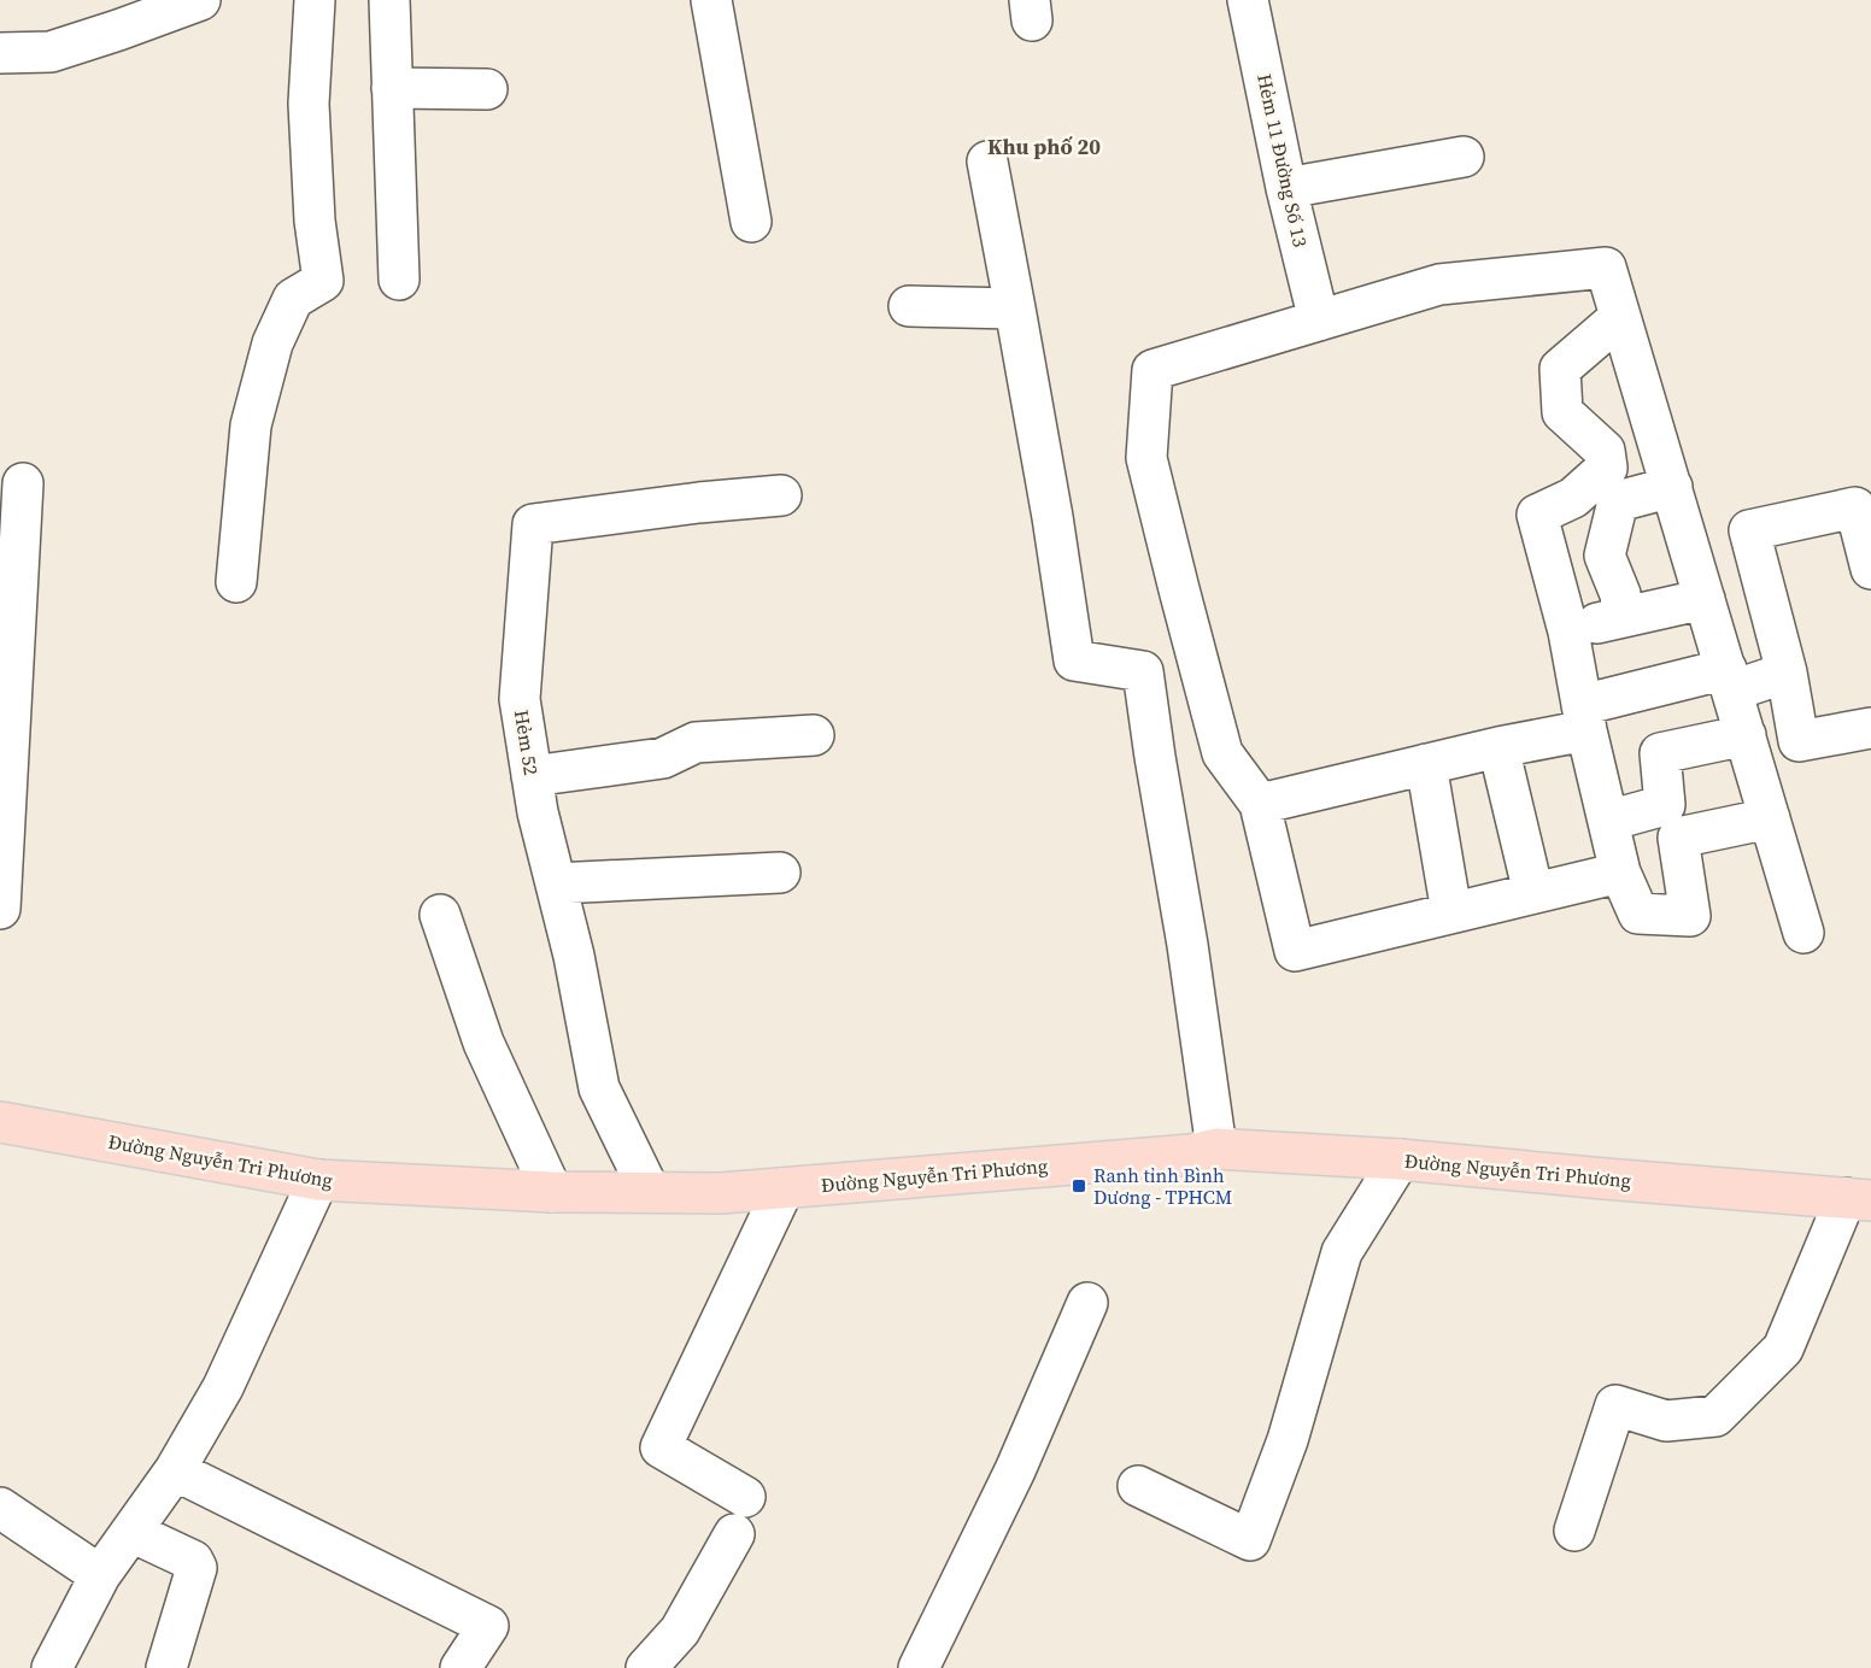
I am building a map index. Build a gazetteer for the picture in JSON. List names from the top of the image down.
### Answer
{
  "streets": {
    "main road": ["Đường Nguyễn Tri Phương"],
    "street": ["Hẻm 11 Đường Số 13", "Hẻm 52"]
  },
  "crossings": [
    ["Hẻm 52", "Đường Nguyễn Tri Phương"]
  ],
  "districts": ["Khu phố 20"],
  "places": {
    "transit": ["Ranh tỉnh Bình Dương - TPHCM"]
  }
}
